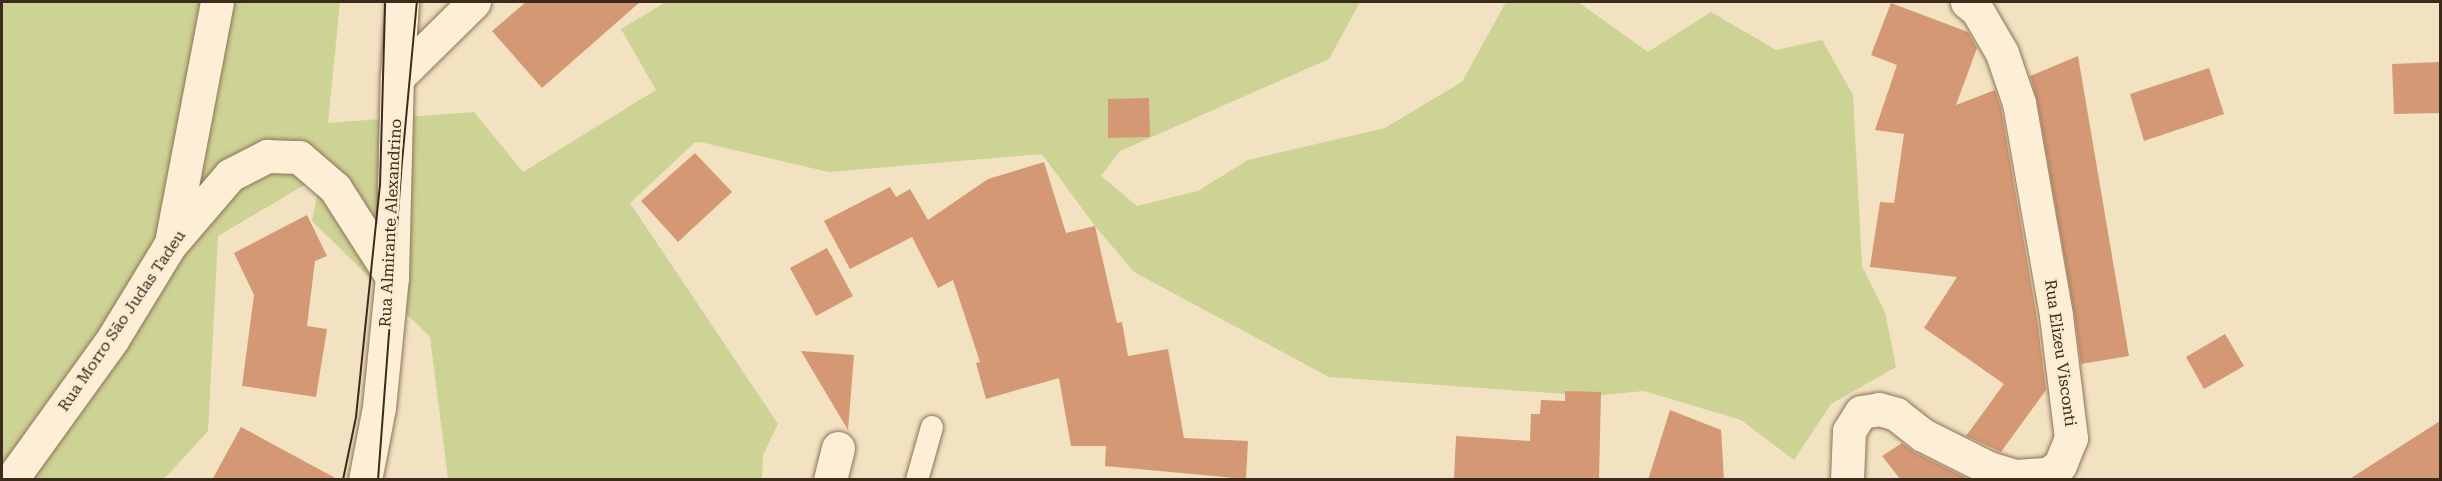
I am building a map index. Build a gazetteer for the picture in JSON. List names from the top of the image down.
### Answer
{
  "streets": {
    "street": ["Rua Almirante Alexandrino", "Rua Morro São Judas Tadeu", "Rua Elizeu Visconti"]
  },
  "crossings": [
    ["Rua Almirante Alexandrino", "Rua Morro São Judas Tadeu"]
  ]
}
